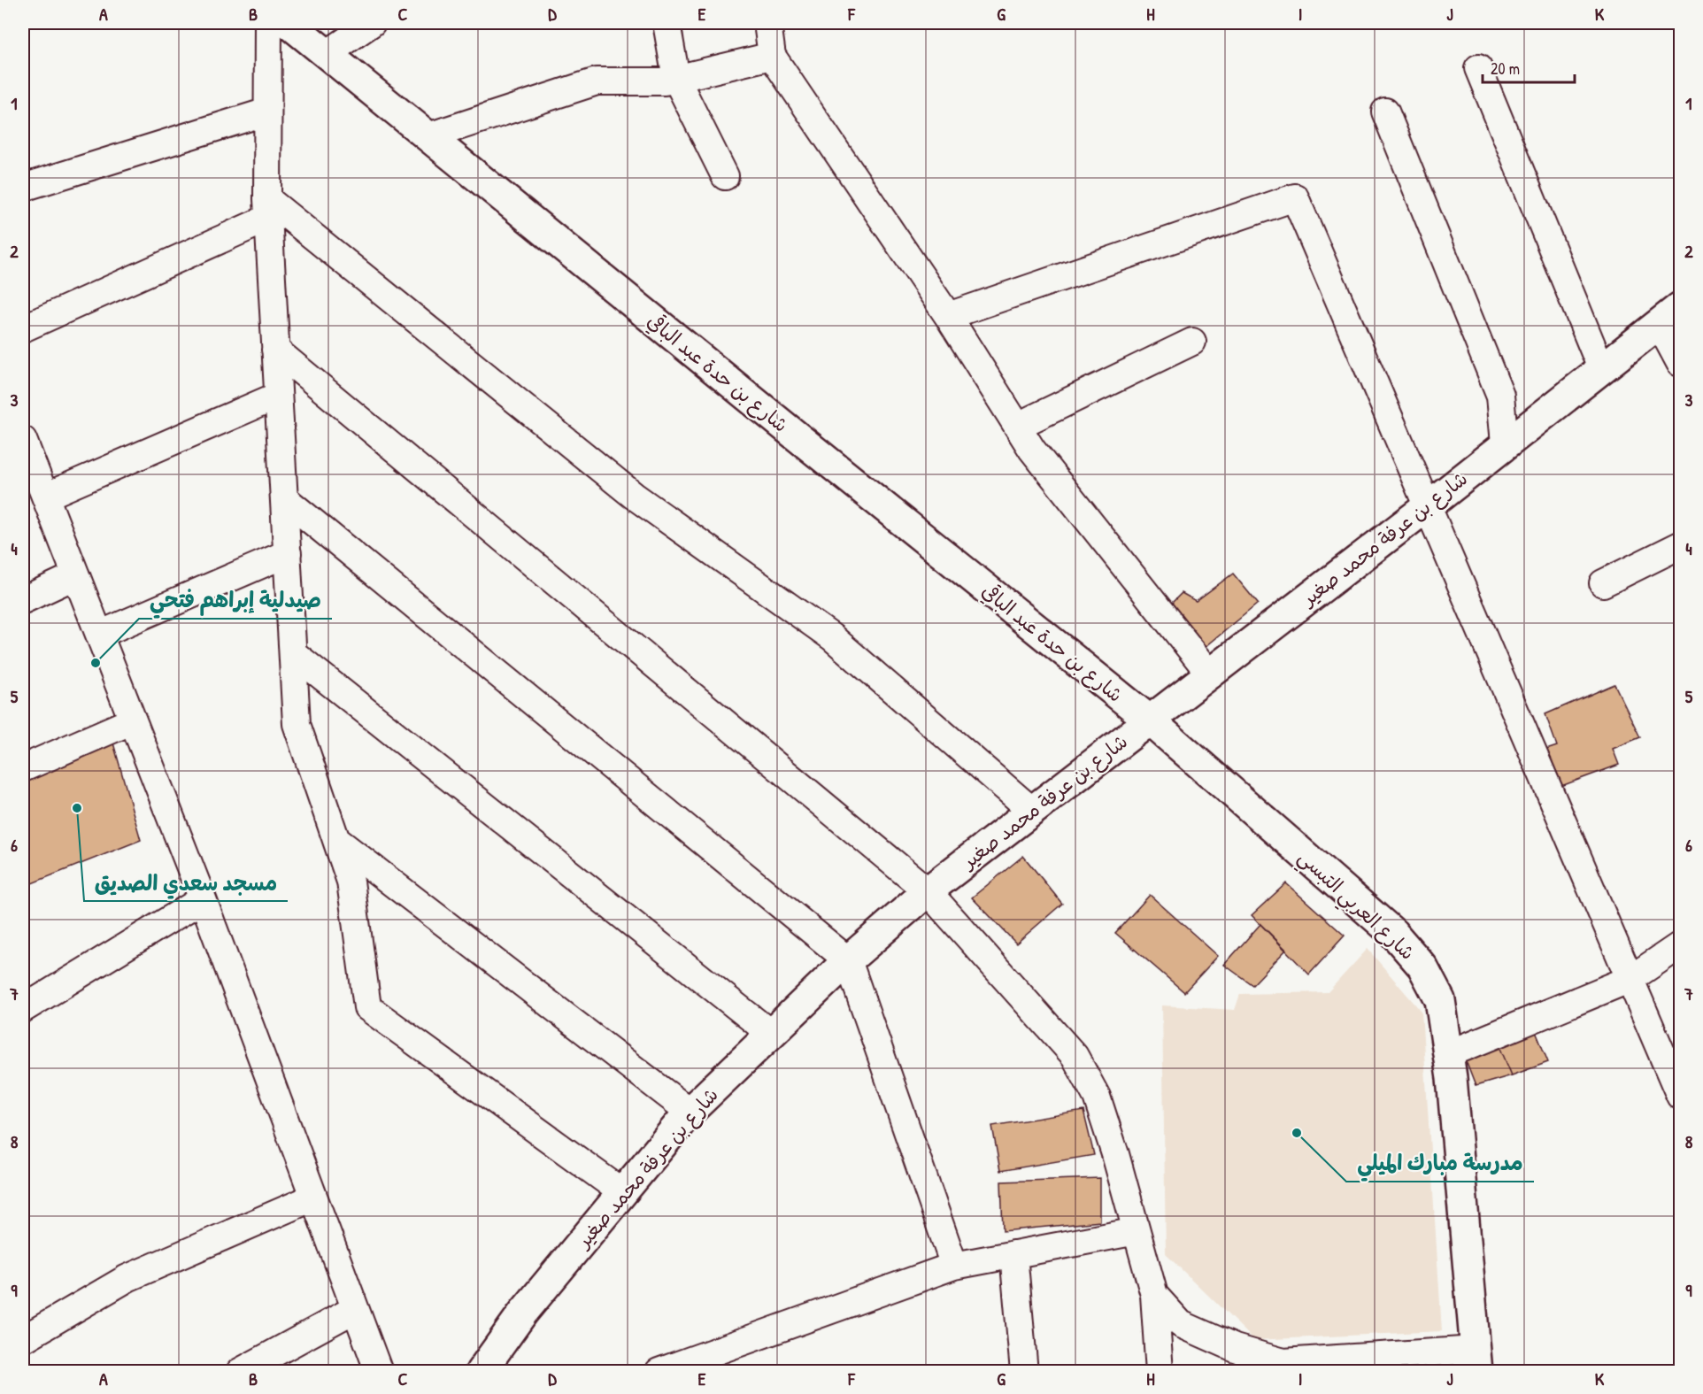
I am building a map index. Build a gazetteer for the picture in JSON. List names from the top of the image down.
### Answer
{
  "streets": {
    "street": ["شارع بن حدة عبد الباقي", "شارع بن عرفة محمد صغير", "شارع العربي التبسي"]
  },
  "crossings": [
    ["شارع بن حدة عبد الباقي", "شارع بن عرفة محمد صغير"],
    ["شارع بن حدة عبد الباقي", "شارع العربي التبسي"],
    ["شارع بن عرفة محمد صغير", "شارع العربي التبسي"]
  ],
  "places": ["صيدلية إبراهم فتحي", "مسجد سعدي الصديق", "مدرسة مبارك الميلي"],
  "scale_bar": "20 m",
  "grid": {
    "columns": [
      "A",
      "B",
      "C",
      "D",
      "E",
      "F",
      "G",
      "H",
      "I",
      "J",
      "K"
    ],
    "rows": [
      "1",
      "2",
      "3",
      "4",
      "5",
      "6",
      "7",
      "8",
      "9"
    ]
  }
}
